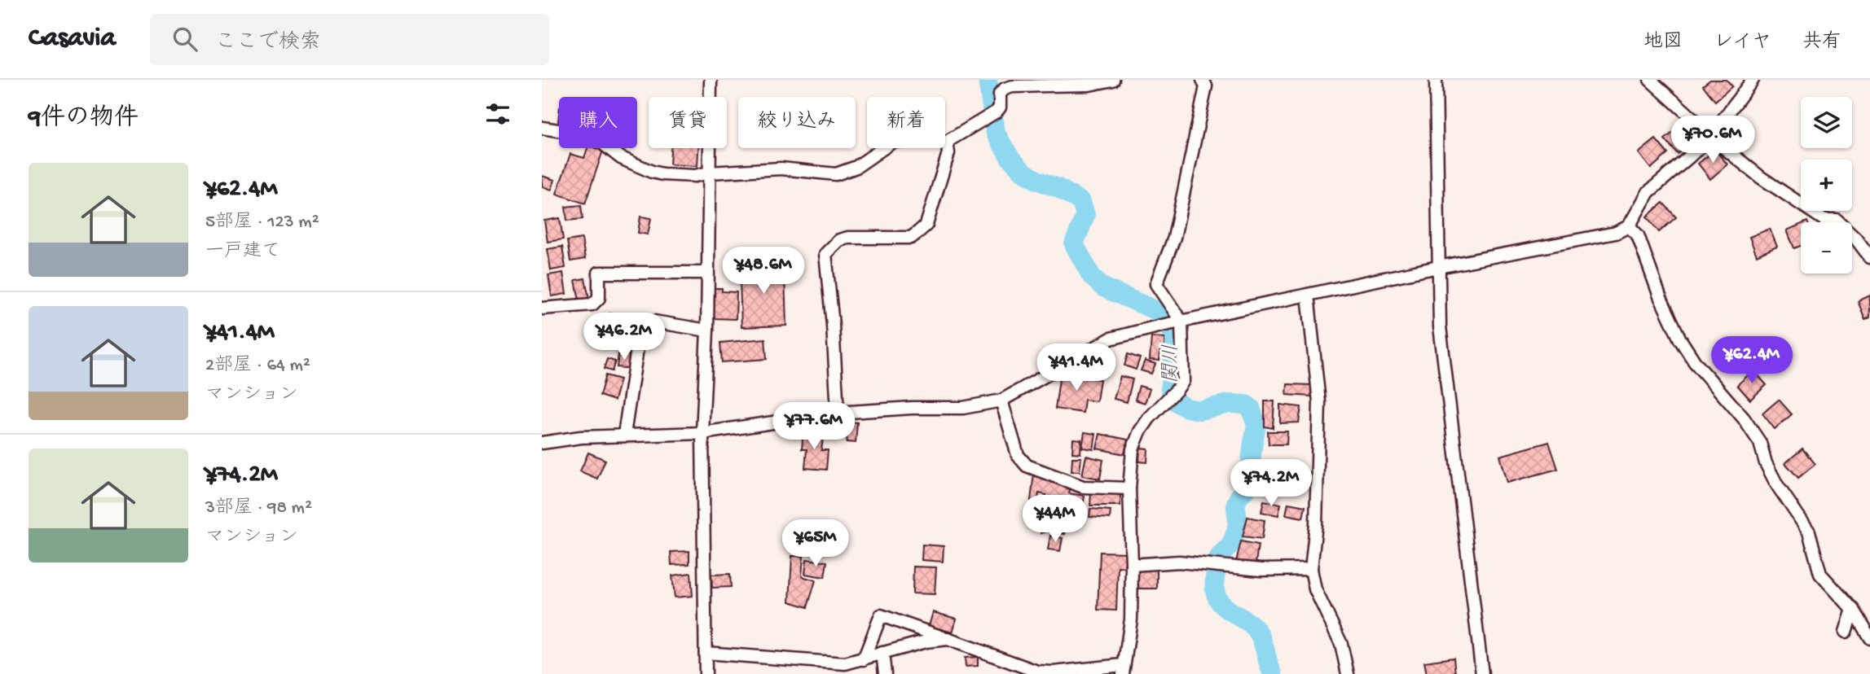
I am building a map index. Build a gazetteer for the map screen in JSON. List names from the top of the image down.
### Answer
{
  "water": ["関川"],
  "page": {
    "header": "Casavia",
    "search": "ここで検索",
    "nav": ["地図", "レイヤ", "共有"],
    "heading": "9件の物件",
    "map_buttons": ["+", "−"],
    "chip": [
      "購入",
      "賃貸",
      "絞り込み",
      "新着"
    ],
    "price": [
      "¥70.6M",
      "¥48.6M",
      "¥46.2M",
      "¥62.4M",
      "¥41.4M",
      "¥77.6M",
      "¥74.2M",
      "¥44M",
      "¥65M"
    ],
    "list": [
      {
        "name": "¥62.4M",
        "note": "5部屋 · 123 m² · 一戸建て"
      },
      {
        "name": "¥41.4M",
        "note": "2部屋 · 64 m² · マンション"
      },
      {
        "name": "¥74.2M",
        "note": "3部屋 · 98 m² · マンション"
      }
    ]
  }
}
